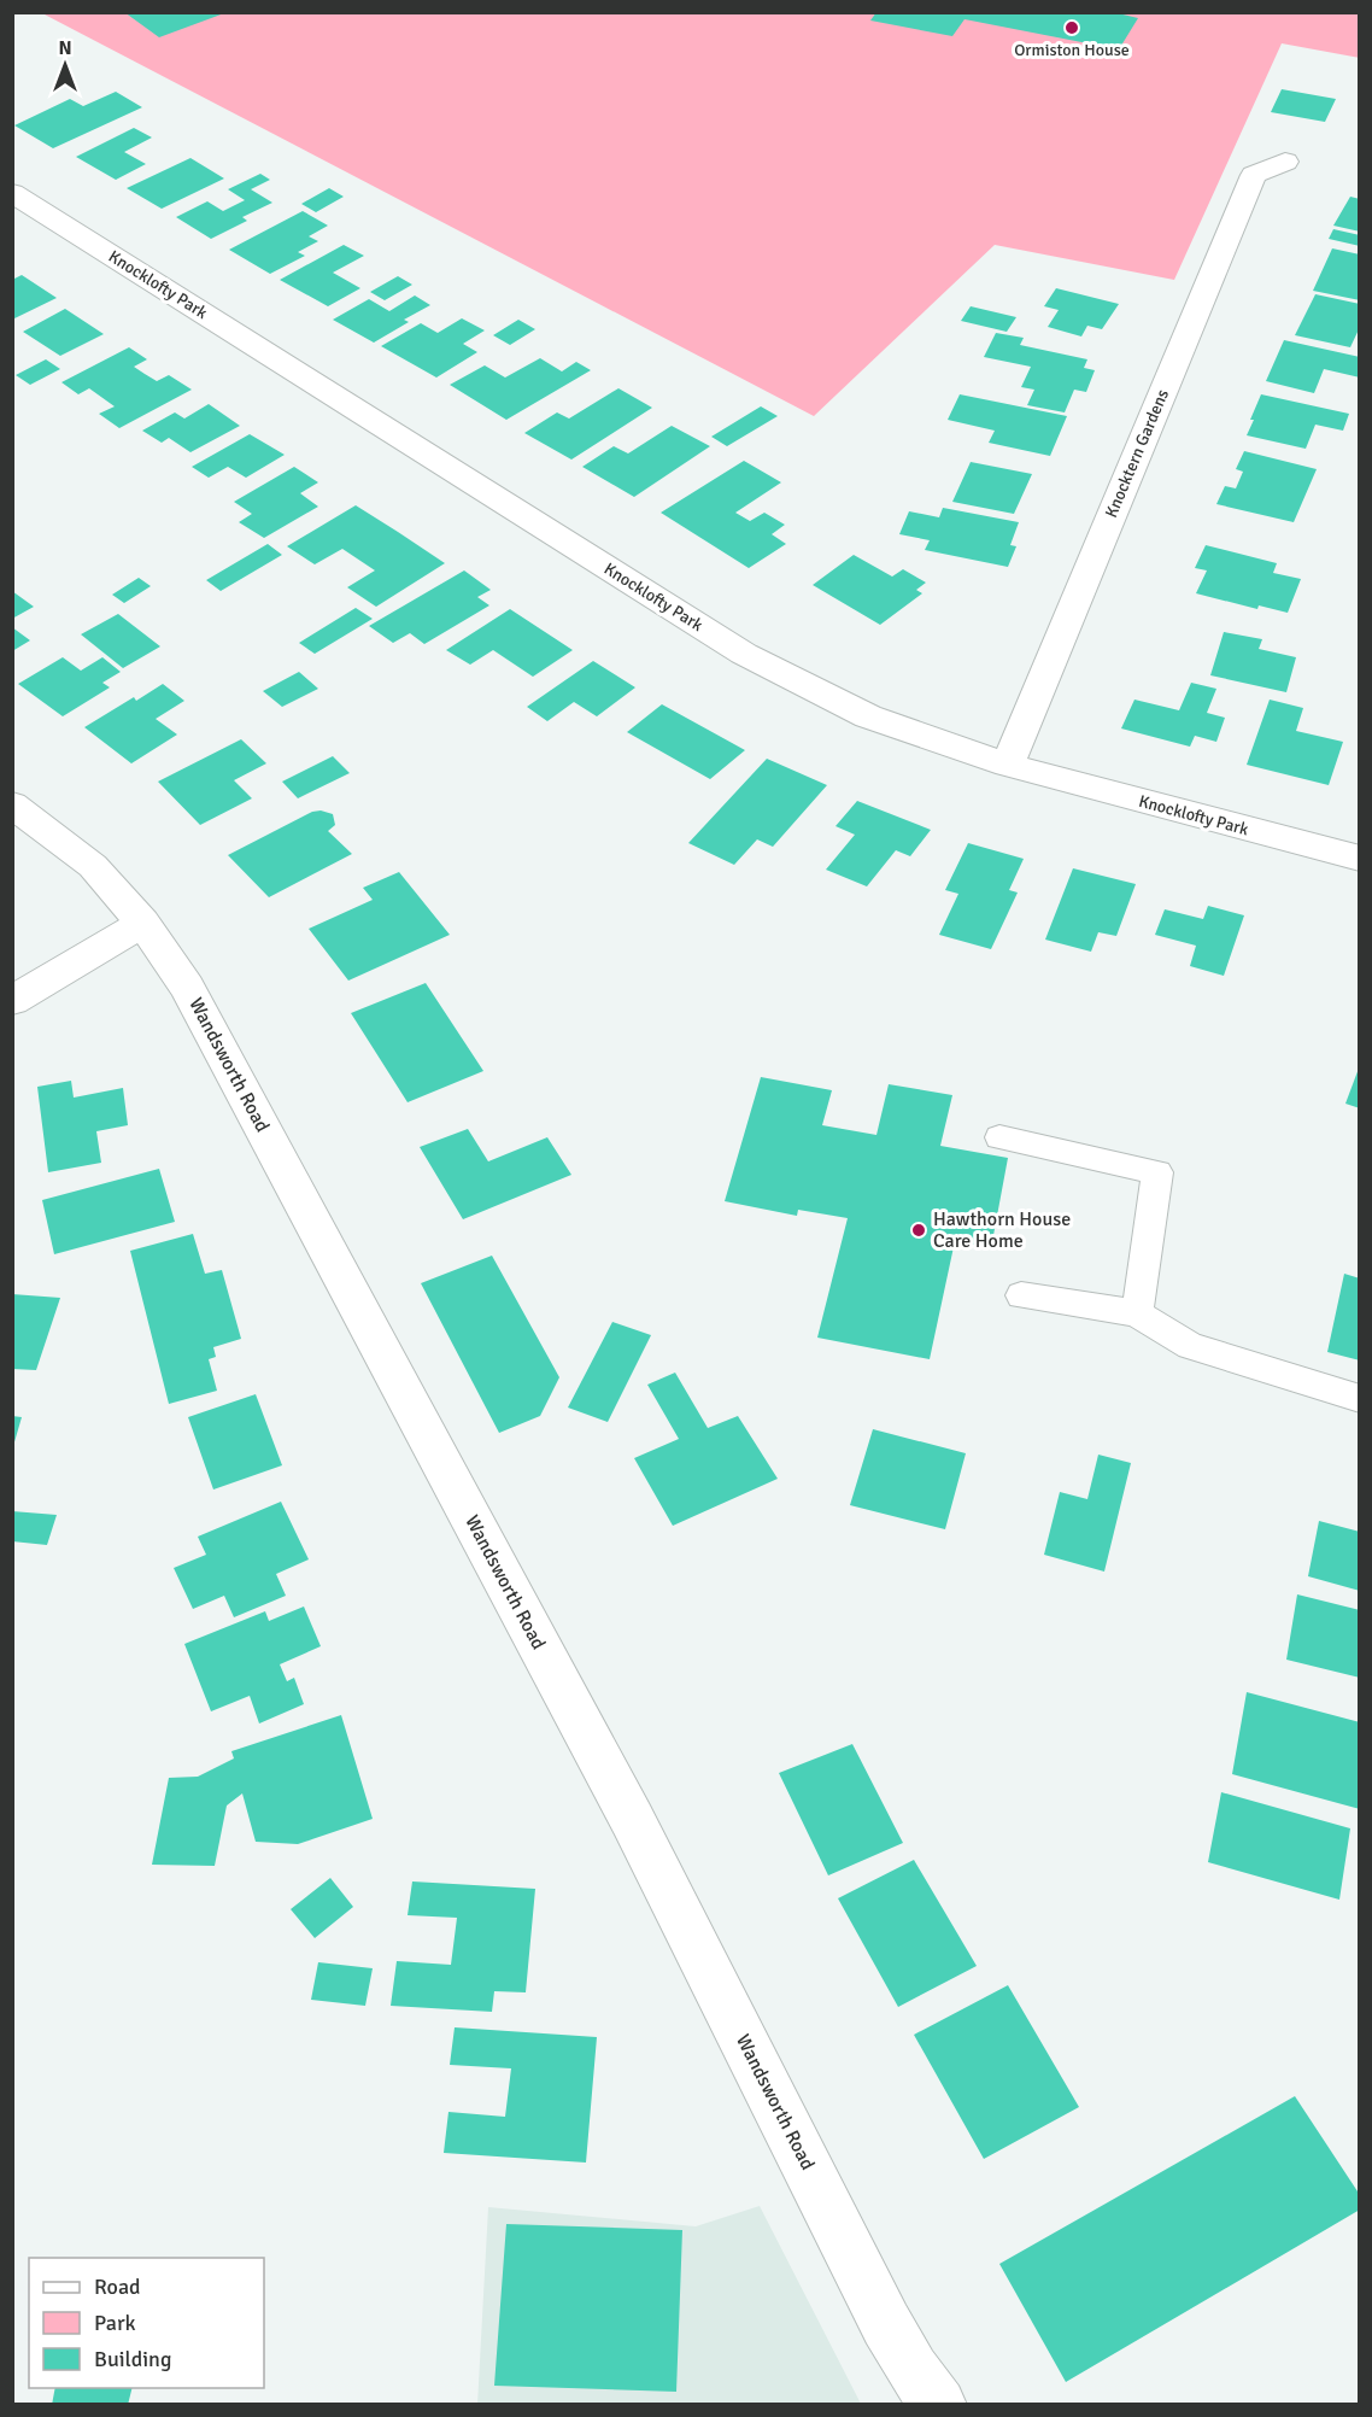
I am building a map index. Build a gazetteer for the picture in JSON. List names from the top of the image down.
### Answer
{
  "streets": {
    "street": ["Knocklofty Park", "Knocktern Gardens", "Wandsworth Road"]
  },
  "crossings": [
    ["Knocklofty Park", "Knocktern Gardens"]
  ],
  "places": ["Ormiston House", "Hawthorn House Care Home"],
  "legend": ["Road", "Park", "Building"],
  "north": "top"
}
